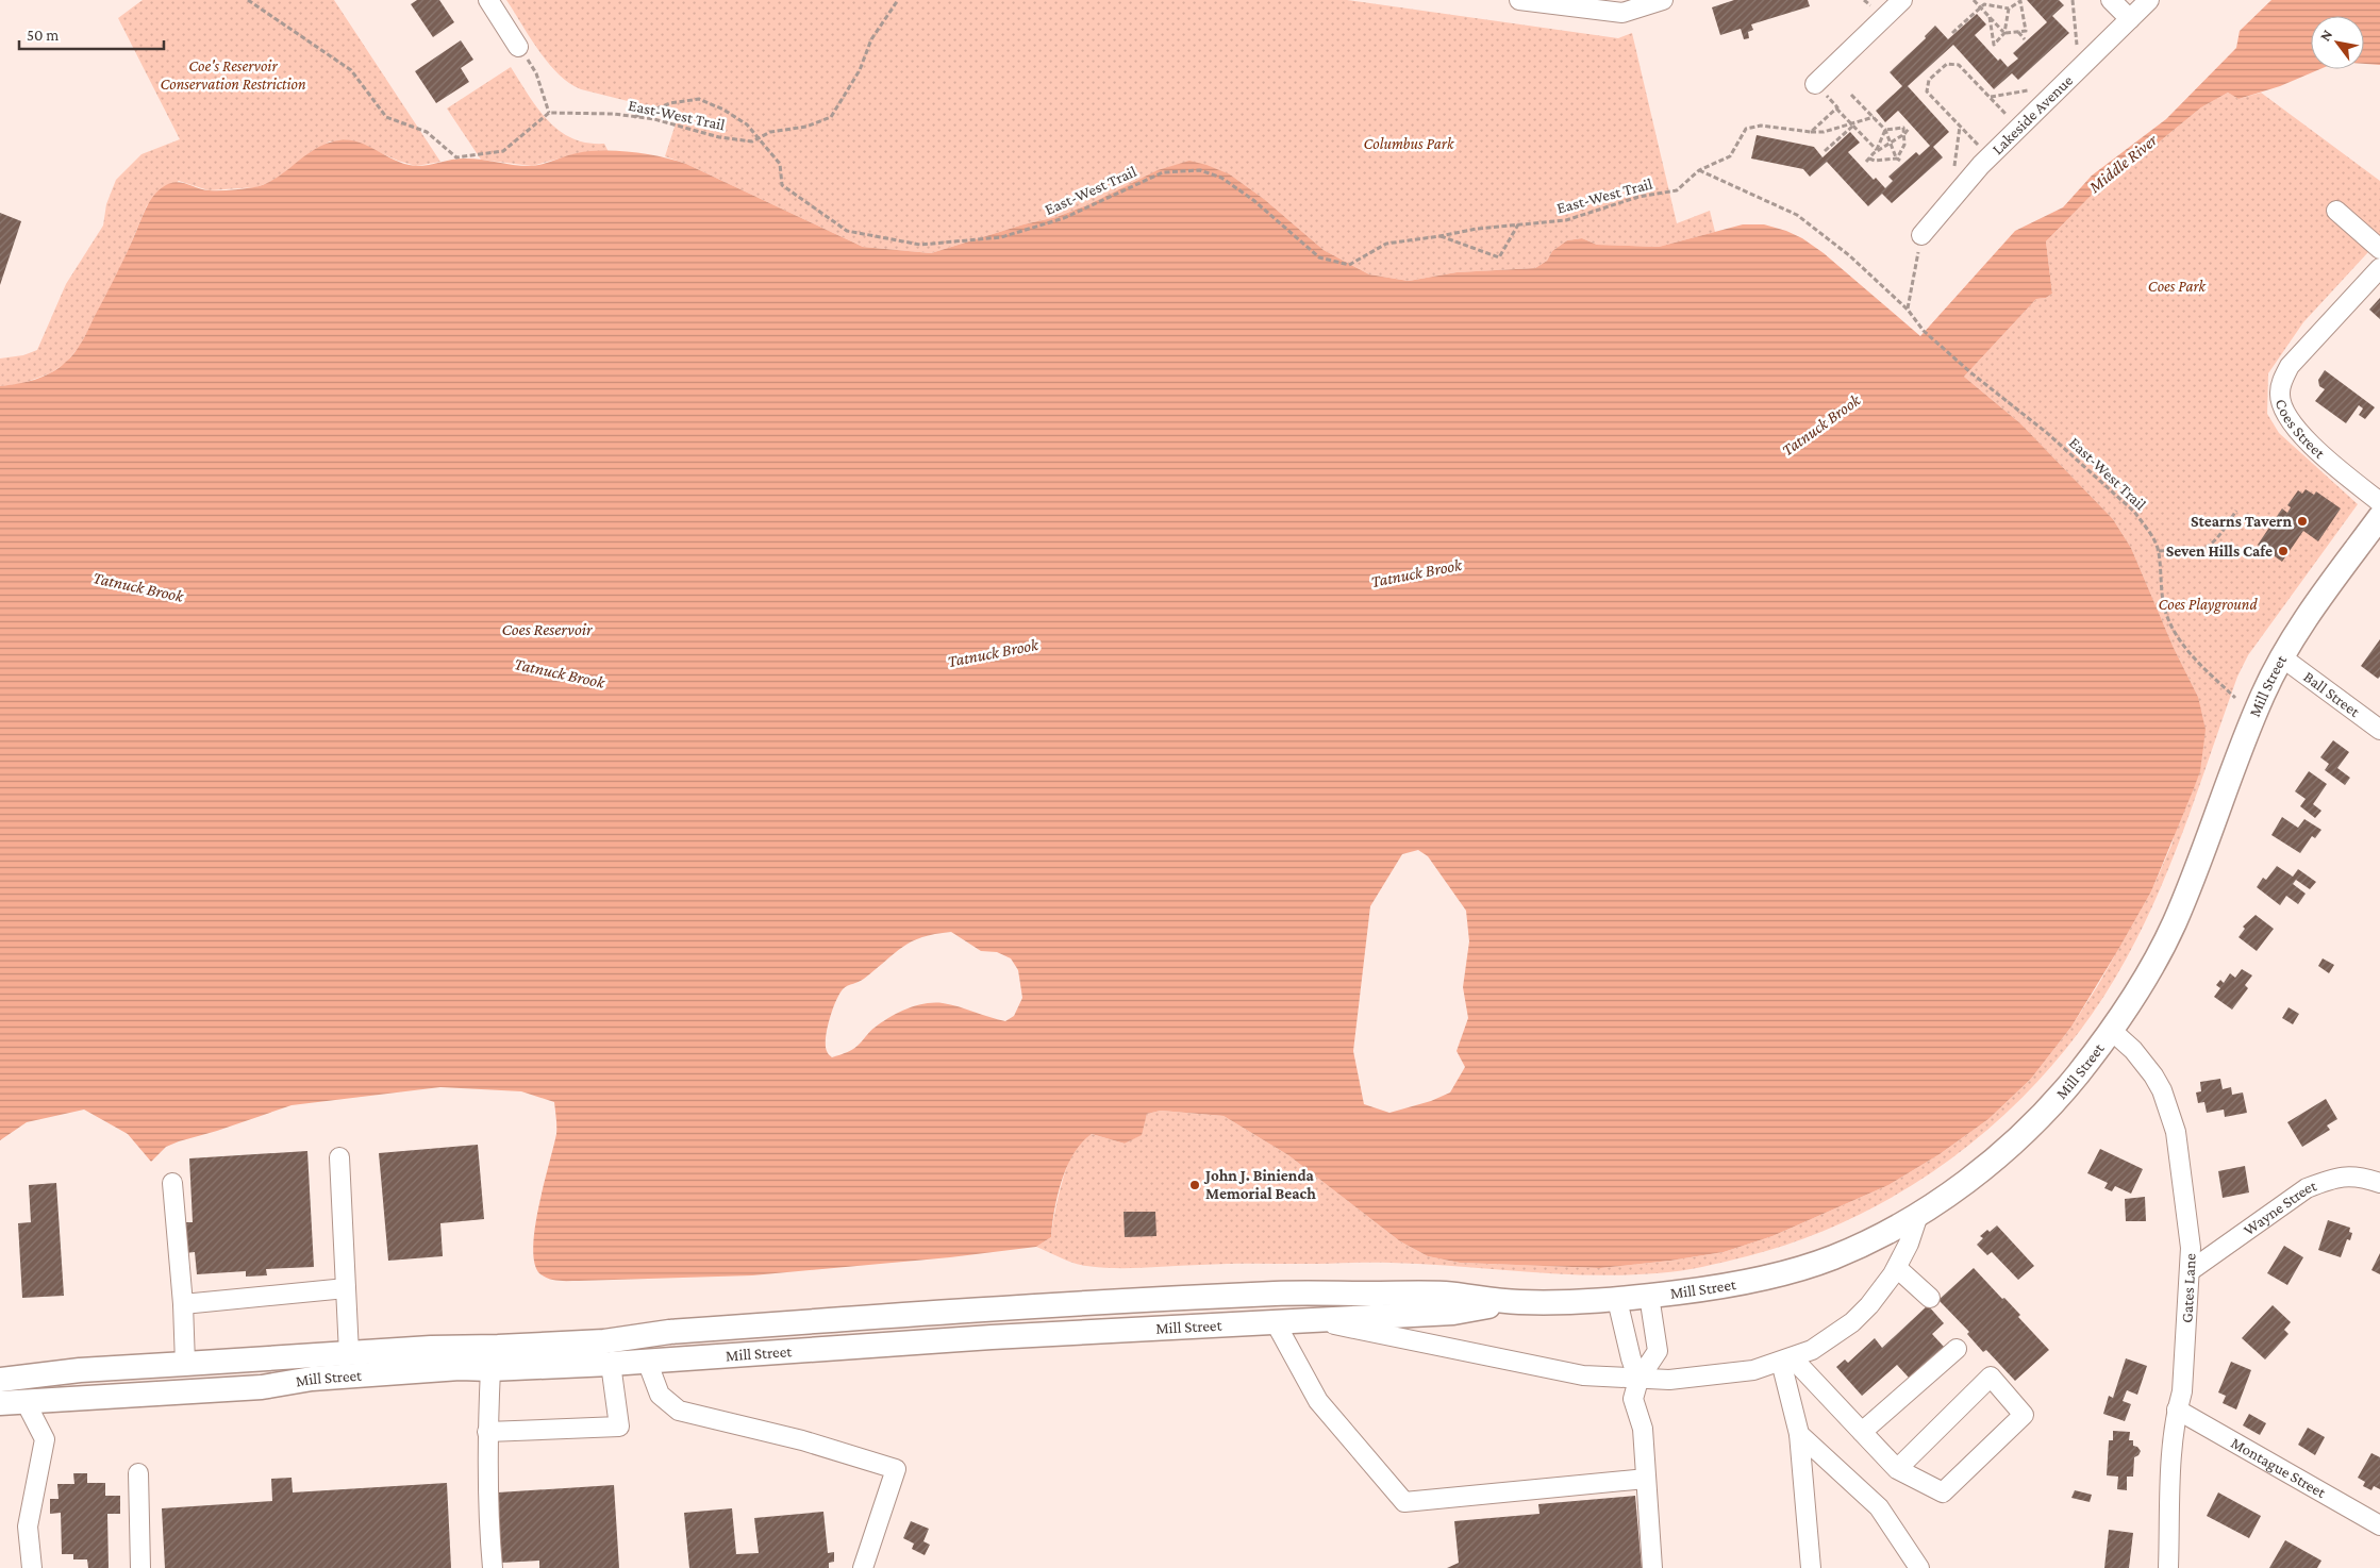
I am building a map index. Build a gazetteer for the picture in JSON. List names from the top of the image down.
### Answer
{
  "streets": {
    "main road": ["Mill Street"],
    "street": [
      "Lakeside Avenue",
      "Coes Street",
      "Ball Street",
      "Wayne Street",
      "Gates Lane",
      "Montague Street"
    ],
    "path": ["East-West Trail"]
  },
  "crossings": [
    ["Mill Street", "Ball Street"],
    ["Mill Street", "Gates Lane"],
    ["Wayne Street", "Gates Lane"],
    ["Gates Lane", "Montague Street"]
  ],
  "water": ["Middle River", "Tatnuck Brook", "Coes Reservoir"],
  "parks": [
    "Coe's Reservoir Conservation Restriction",
    "Columbus Park",
    "Coes Park",
    "Coes Playground"
  ],
  "places": ["Stearns Tavern", "Seven Hills Cafe", "John J. Binienda Memorial Beach"],
  "scale_bar": "50 m",
  "north": "top left"
}
